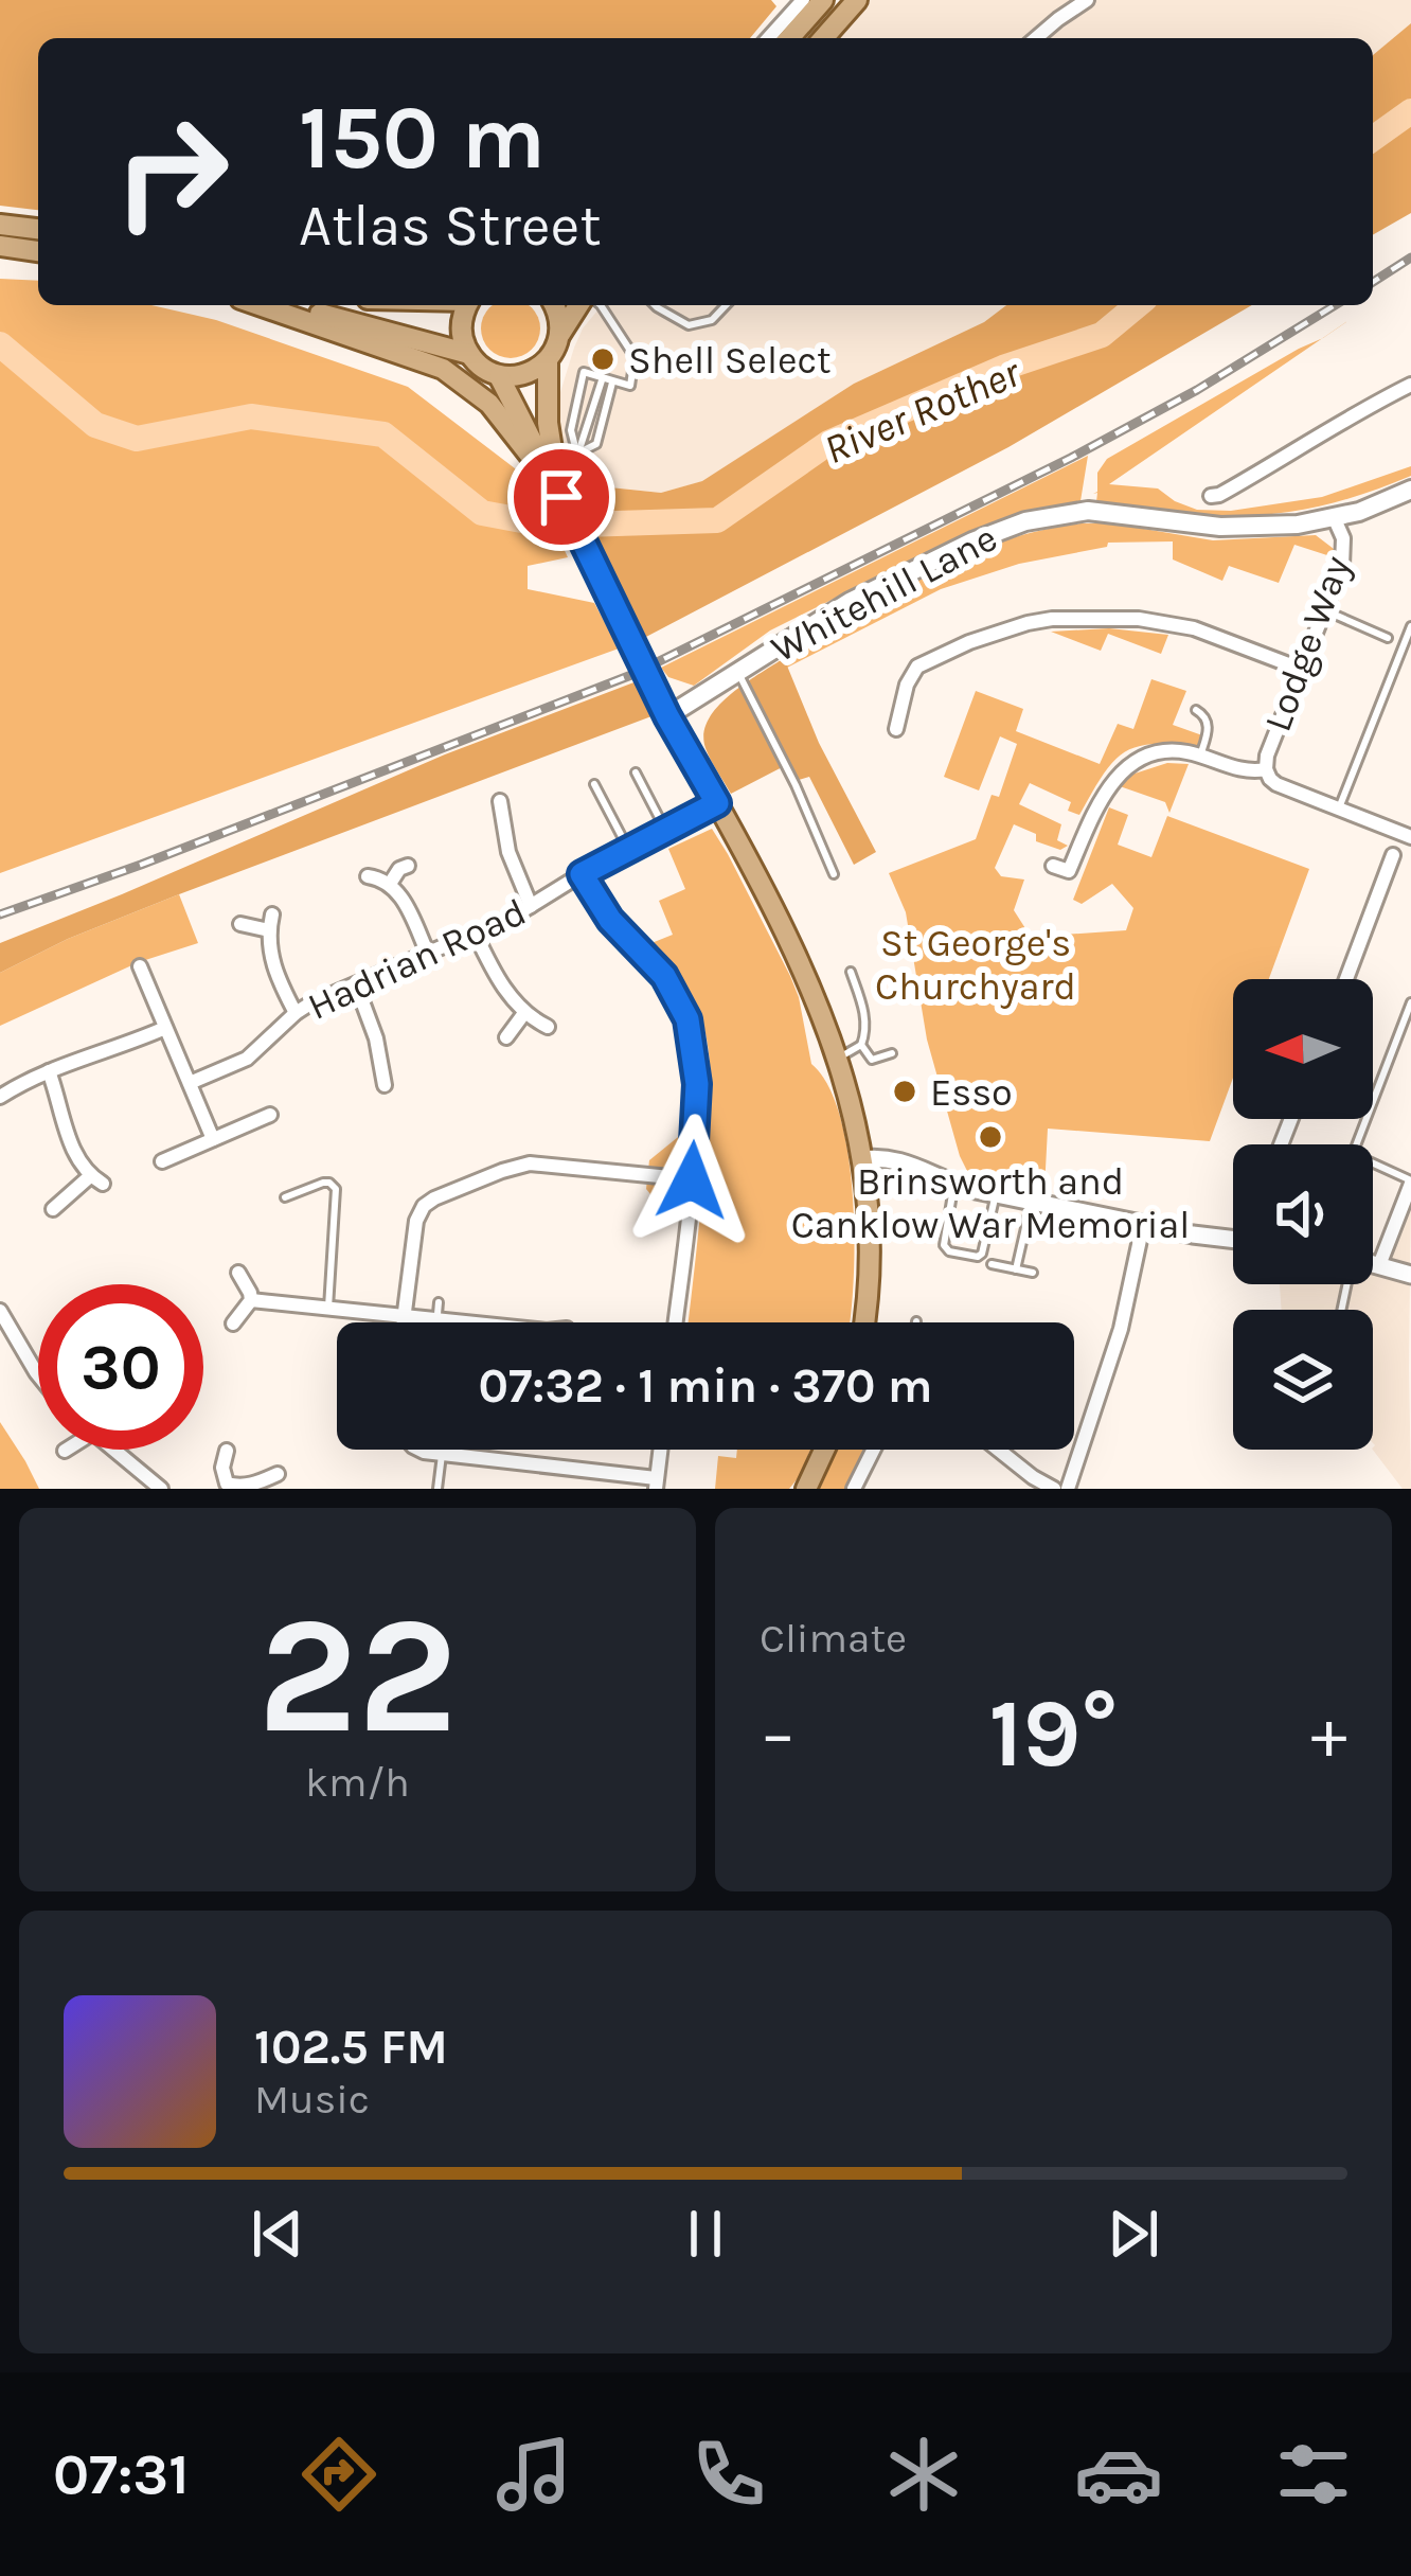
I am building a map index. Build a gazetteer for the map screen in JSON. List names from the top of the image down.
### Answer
{
  "streets": {
    "main road": ["Whitehill Lane"],
    "street": ["Lodge Way", "Hadrian Road"]
  },
  "crossings": [
    ["Whitehill Lane", "Lodge Way"]
  ],
  "water": ["River Rother"],
  "parks": ["St George's Churchyard"],
  "places": ["Shell Select", "Esso", "Brinsworth and Canklow War Memorial"],
  "north": "left",
  "page": {
    "turn": ["150 m", "Atlas Street"],
    "limit": "30",
    "trip": "07:32 · 1 min · 370 m",
    "tile": [
      ["22", "km/h"],
      "Climate"
    ],
    "heat": ["−", "19°", "+"],
    "song": ["102.5 FM", "Music"],
    "tabs": "07:31"
  }
}
